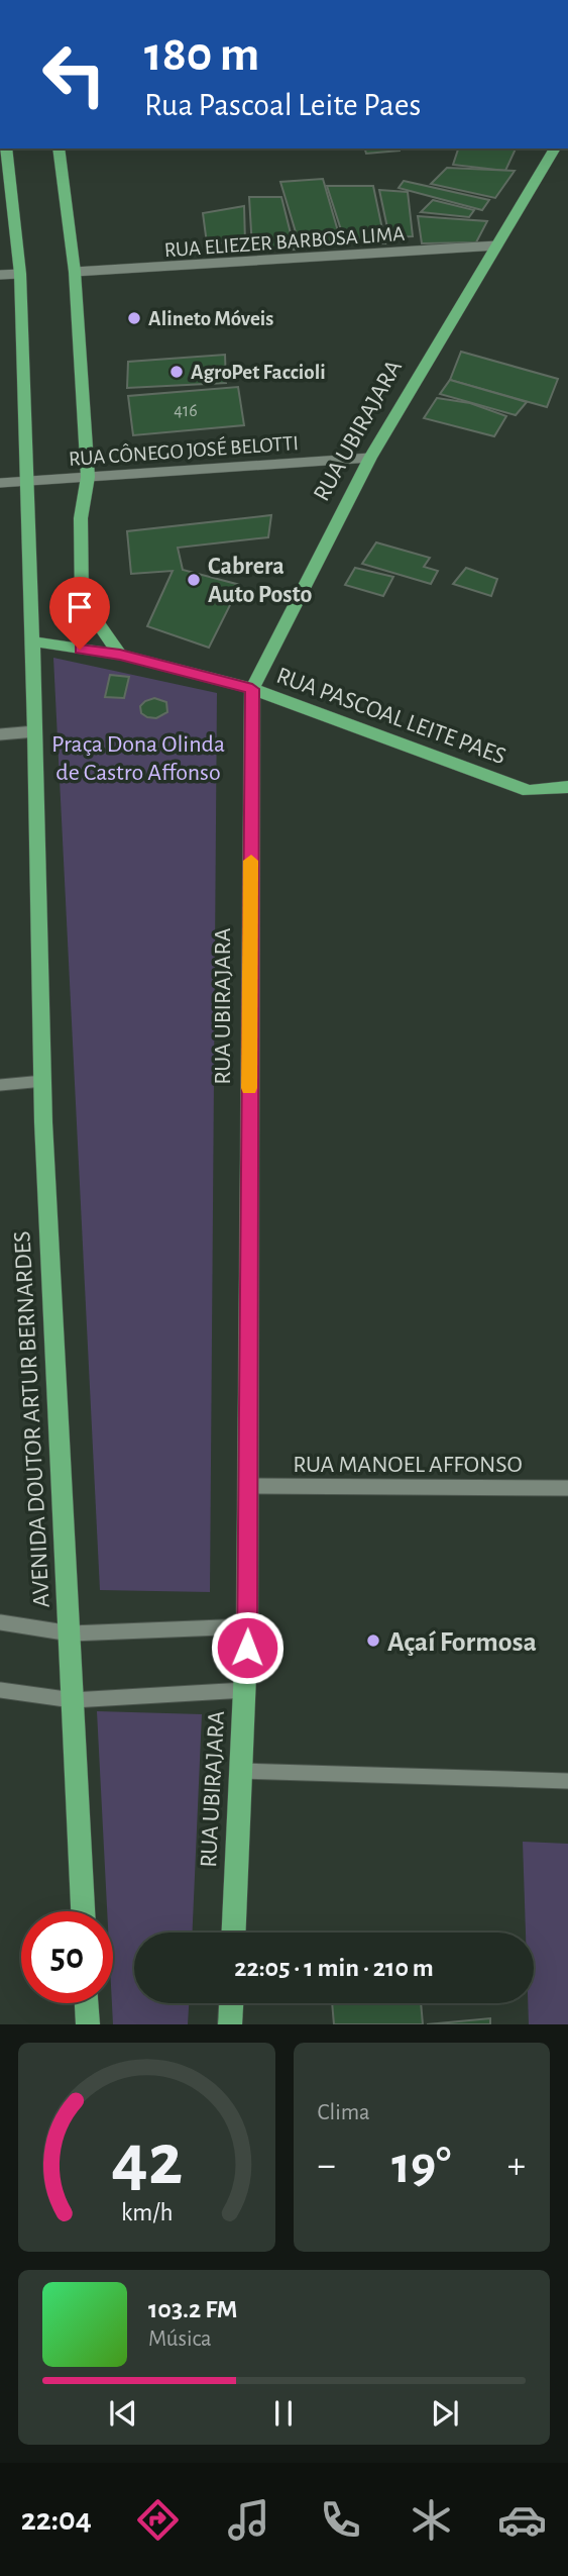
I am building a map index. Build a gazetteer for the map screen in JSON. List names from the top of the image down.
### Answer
{
  "streets": {
    "main road": ["RUA UBIRAJARA", "RUA PASCOAL LEITE PAES", "AVENIDA DOUTOR ARTUR BERNARDES"],
    "street": ["RUA ELIEZER BARBOSA LIMA", "RUA CÔNEGO JOSÉ BELOTTI", "RUA MANOEL AFFONSO"]
  },
  "crossings": [
    ["RUA ELIEZER BARBOSA LIMA", "RUA UBIRAJARA"],
    ["RUA UBIRAJARA", "RUA CÔNEGO JOSÉ BELOTTI"],
    ["RUA UBIRAJARA", "RUA PASCOAL LEITE PAES"],
    ["RUA UBIRAJARA", "RUA MANOEL AFFONSO"],
    ["RUA CÔNEGO JOSÉ BELOTTI", "AVENIDA DOUTOR ARTUR BERNARDES"],
    ["RUA PASCOAL LEITE PAES", "AVENIDA DOUTOR ARTUR BERNARDES"]
  ],
  "parks": ["Praça Dona Olinda de Castro Affonso"],
  "places": [
    "Alineto Móveis",
    "AgroPet Faccioli",
    "Cabrera Auto Posto",
    "Açaí Formosa"
  ],
  "house_numbers": ["416"],
  "page": {
    "turn": ["180 m", "Rua Pascoal Leite Paes"],
    "limit": "50",
    "trip": "22:05 · 1 min · 210 m",
    "tile": "Clima",
    "heat": ["−", "19°", "+"],
    "song": ["103.2 FM", "Música"],
    "tabs": "22:04",
    "gauge": ["42", "km/h"]
  }
}
